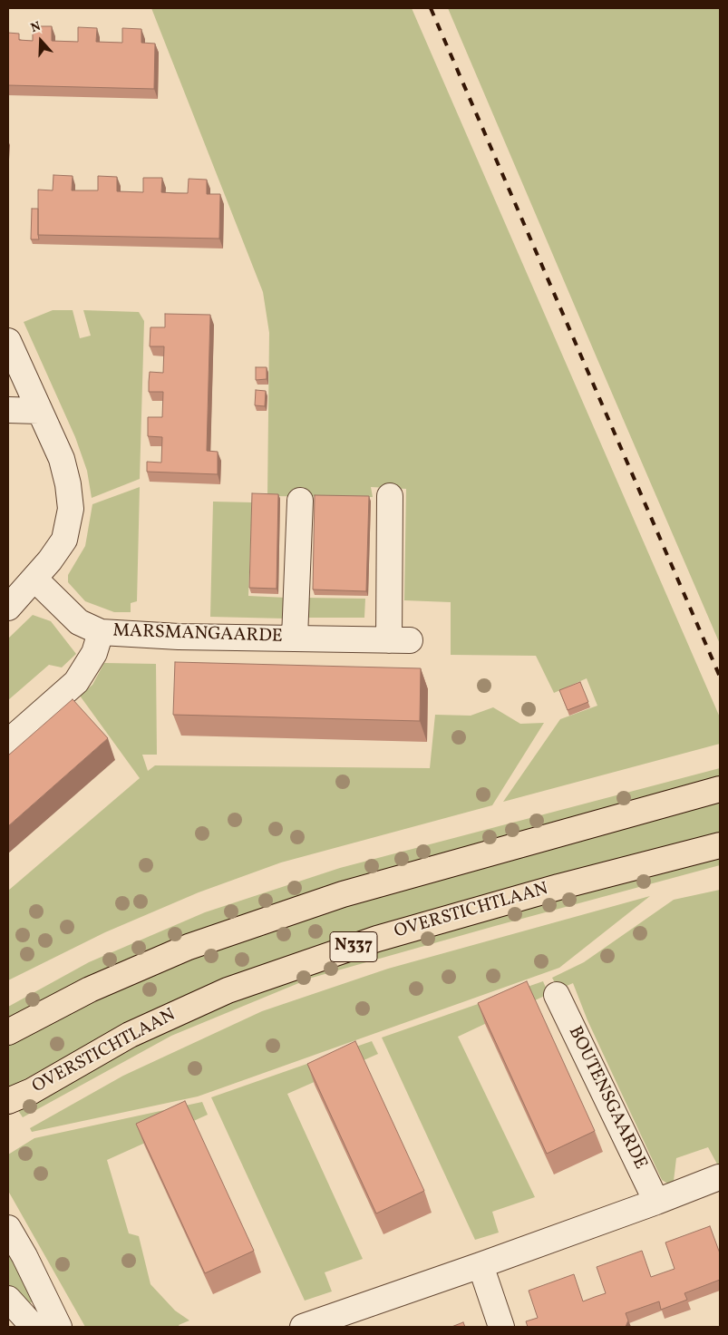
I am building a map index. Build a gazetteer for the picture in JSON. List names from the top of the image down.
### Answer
{
  "streets": {
    "main road": ["OVERSTICHTLAAN", "N337"],
    "street": ["MARSMANGAARDE", "BOUTENSGAARDE"]
  },
  "north": "top"
}
